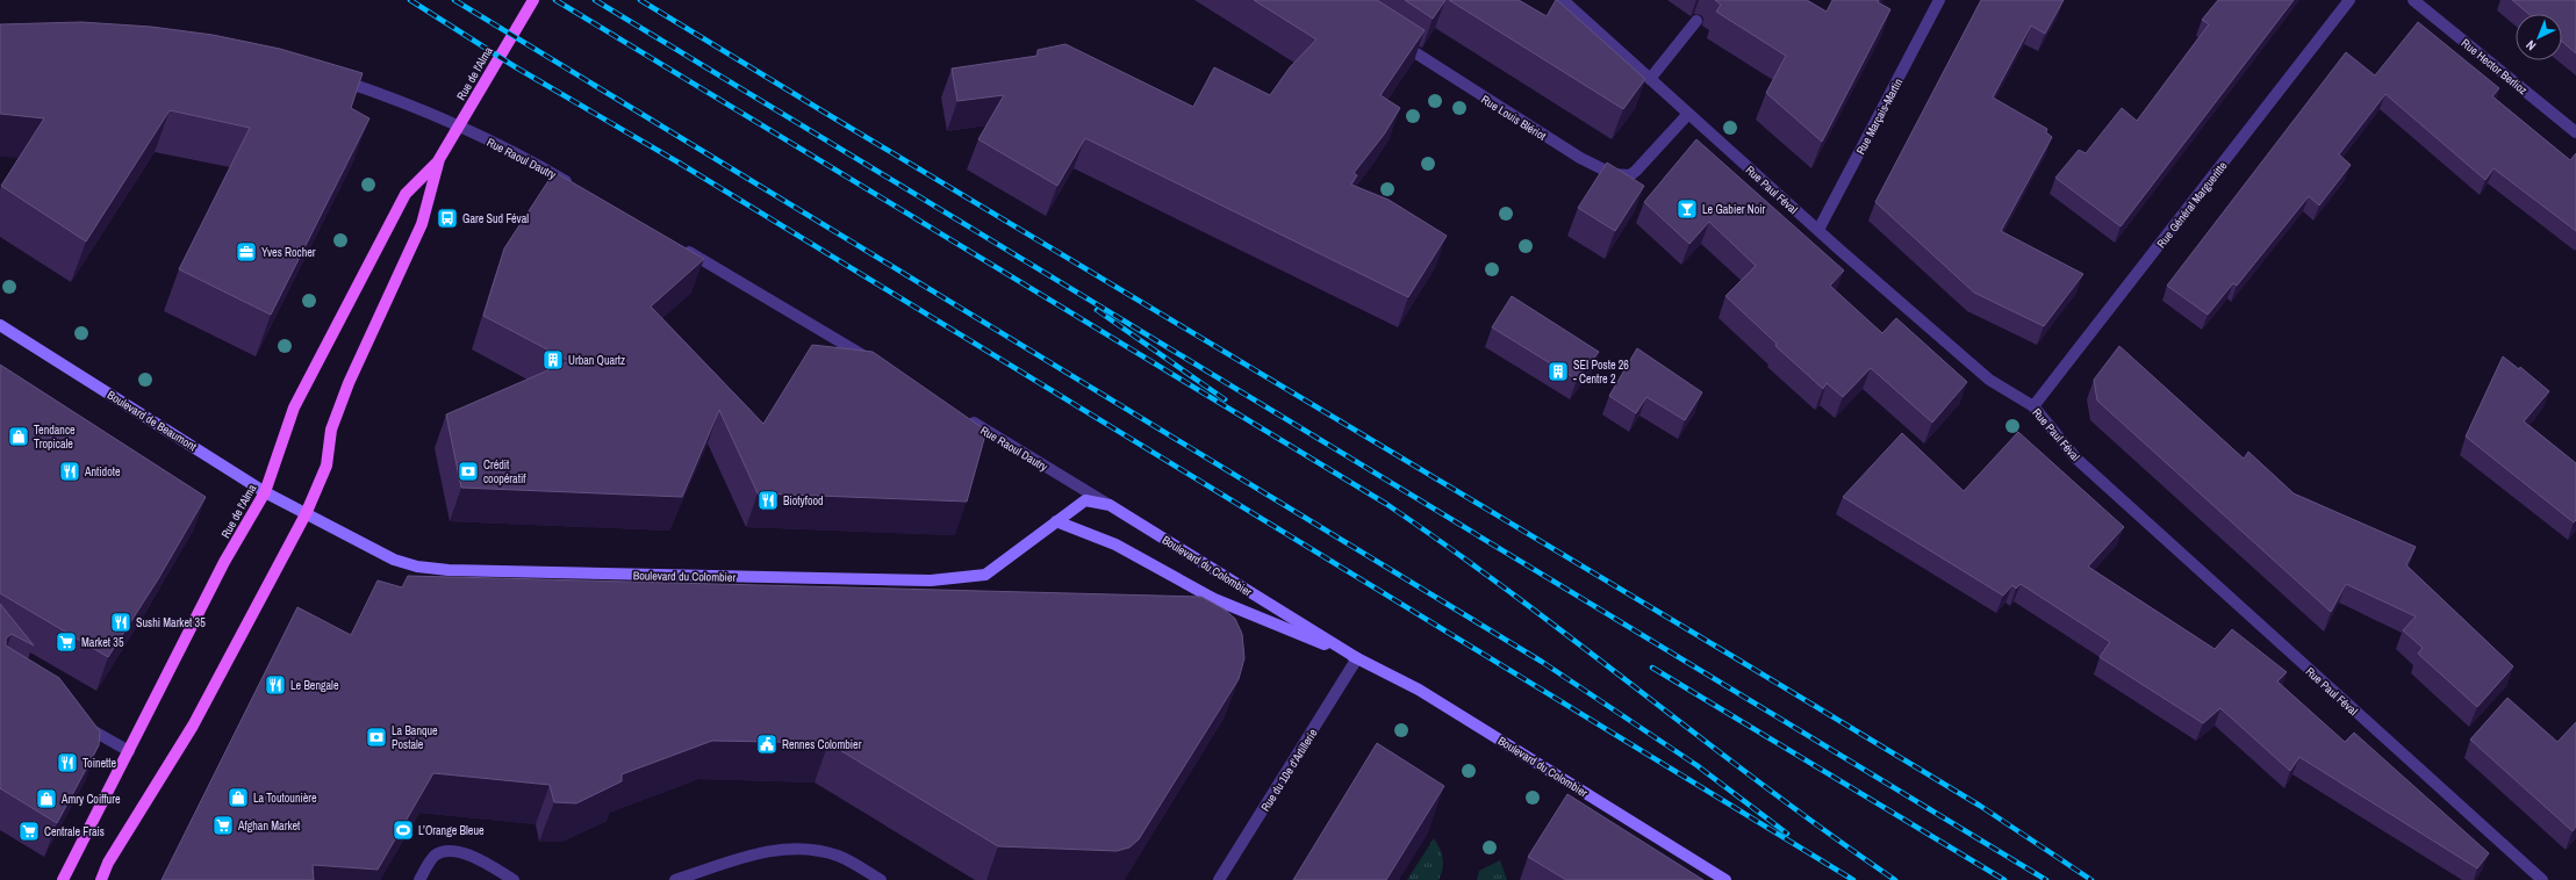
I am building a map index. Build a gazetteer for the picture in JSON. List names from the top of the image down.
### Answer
{
  "streets": {
    "main road": ["Rue de l'Alma", "Boulevard de Beaumont", "Boulevard du Colombier"],
    "street": [
      "Rue Hector Berlioz",
      "Rue Marçais-Martin",
      "Rue Louis Blériot",
      "Rue Raoul Dautry",
      "Rue Paul Féval",
      "Rue Général Margueritte",
      "Rue du 10e d'Artillerie"
    ]
  },
  "crossings": [
    ["Rue de l'Alma", "Boulevard de Beaumont"],
    ["Rue de l'Alma", "Boulevard du Colombier"],
    ["Rue Marçais-Martin", "Rue Paul Féval"],
    ["Rue Louis Blériot", "Rue Paul Féval"],
    ["Rue Raoul Dautry", "Boulevard du Colombier"],
    ["Rue Paul Féval", "Rue Général Margueritte"],
    ["Boulevard de Beaumont", "Boulevard du Colombier"],
    ["Boulevard du Colombier", "Rue du 10e d'Artillerie"]
  ],
  "places": {
    "bar": ["Le Gabier Noir"],
    "bus stop": ["Gare Sud Féval"],
    "office": ["Yves Rocher"],
    "building": ["Urban Quartz", "SEI Poste 26 - Centre 2"],
    "shop": ["Tendance Tropicale", "La Toutounière", "Amry Coiffure"],
    "restaurant": [
      "Antidote",
      "Biotyfood",
      "Sushi Market 35",
      "Le Bengale",
      "Toinette"
    ],
    "bank": ["Crédit coopératif", "La Banque Postale"],
    "supermarket": ["Market 35", "Afghan Market", "Centrale Frais"],
    "public building": ["Rennes Colombier"],
    "sports": ["L’Orange Bleue"]
  },
  "north": "bottom left"
}
